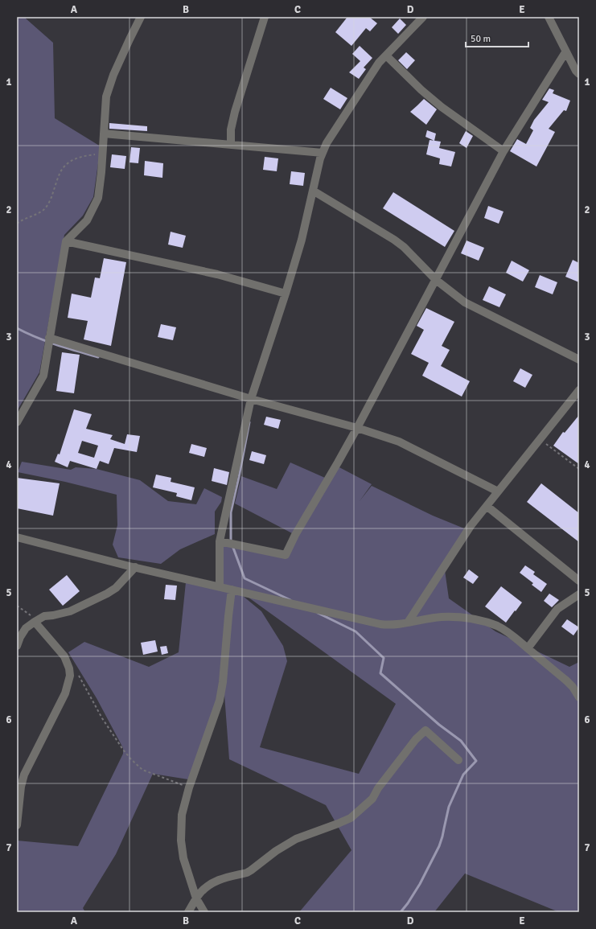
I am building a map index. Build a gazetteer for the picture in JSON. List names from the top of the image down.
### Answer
{
  "scale_bar": "50 m",
  "grid": {
    "columns": [
      "A",
      "B",
      "C",
      "D",
      "E"
    ],
    "rows": [
      "1",
      "2",
      "3",
      "4",
      "5",
      "6",
      "7"
    ]
  }
}
